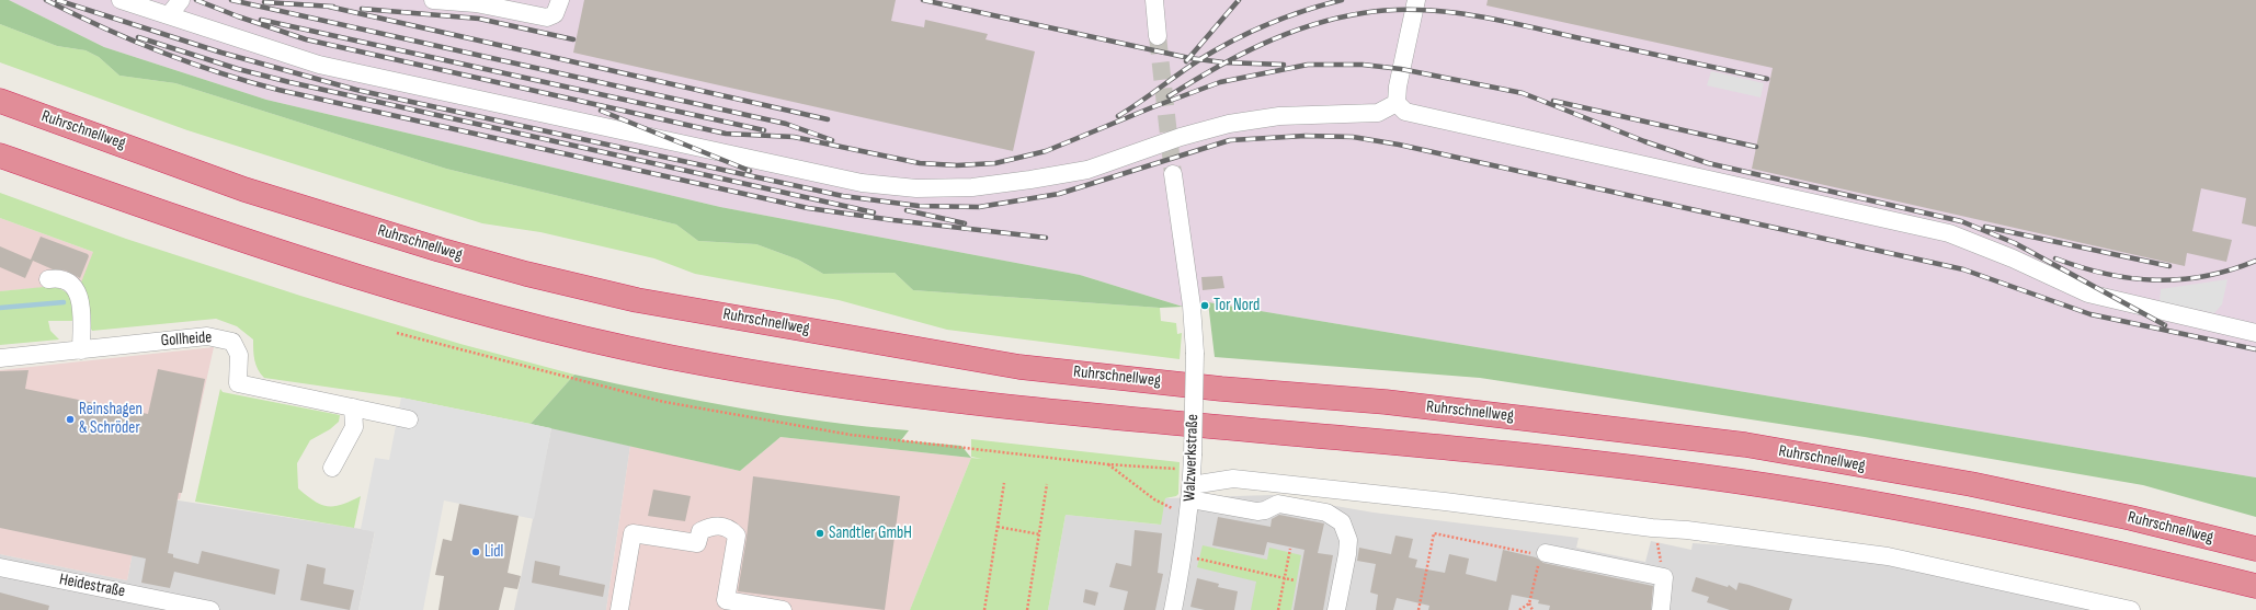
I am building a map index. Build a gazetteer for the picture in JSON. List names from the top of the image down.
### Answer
{
  "streets": {
    "highway": ["Ruhrschnellweg"],
    "street": ["Gollheide", "Walzwerkstraße", "Heidestraße"]
  },
  "places": [
    "Tor Nord",
    "Reinshagen & Schröder",
    "Sandtler GmbH",
    "Lidl"
  ]
}
